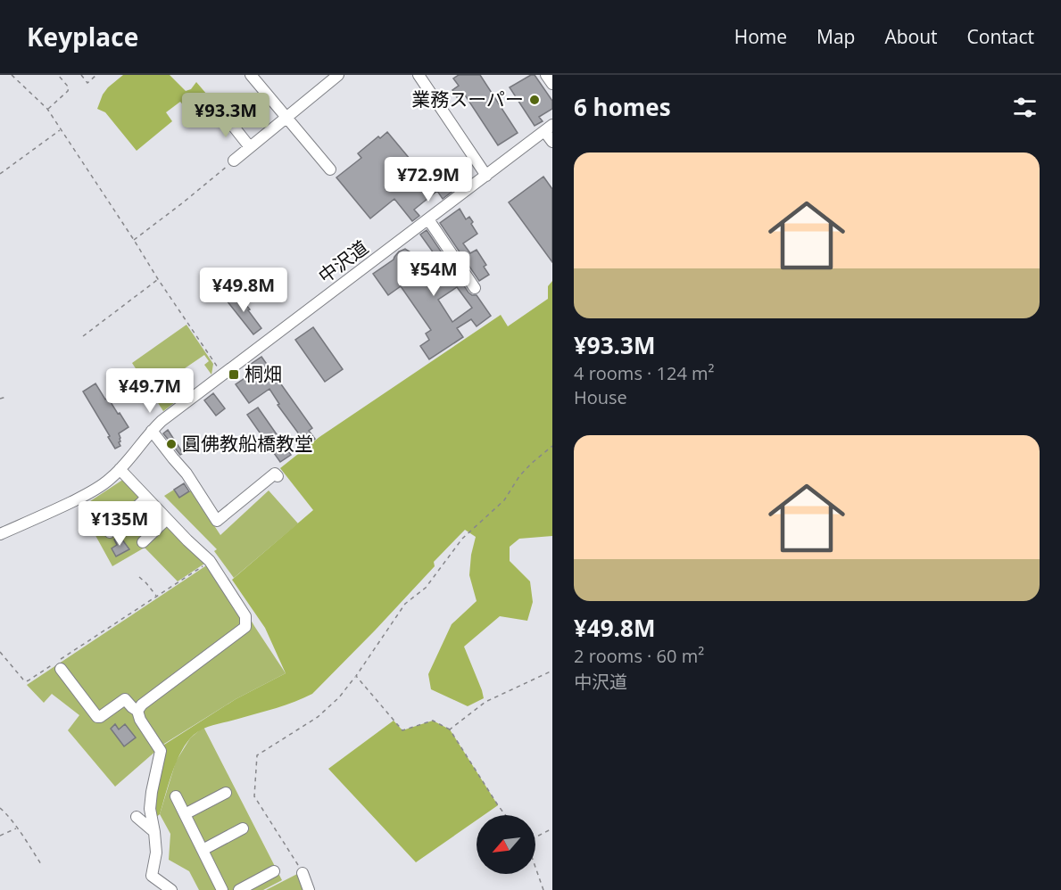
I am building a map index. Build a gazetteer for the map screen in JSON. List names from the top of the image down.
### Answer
{
  "streets": {
    "street": ["中沢道"]
  },
  "places": {
    "other": ["業務スーパー", "圓佛教船橋教堂"],
    "transit": ["桐畑"]
  },
  "north": "bottom left",
  "page": {
    "header": "Keyplace",
    "nav": [
      "Home",
      "Map",
      "About",
      "Contact"
    ],
    "heading": "6 homes",
    "price": [
      "¥93.3M",
      "¥72.9M",
      "¥54M",
      "¥49.8M",
      "¥49.7M",
      "¥135M"
    ],
    "list": [
      {
        "name": "¥93.3M",
        "note": "4 rooms · 124 m² · House"
      },
      {
        "name": "¥49.8M",
        "note": "2 rooms · 60 m² · 中沢道"
      }
    ]
  }
}
